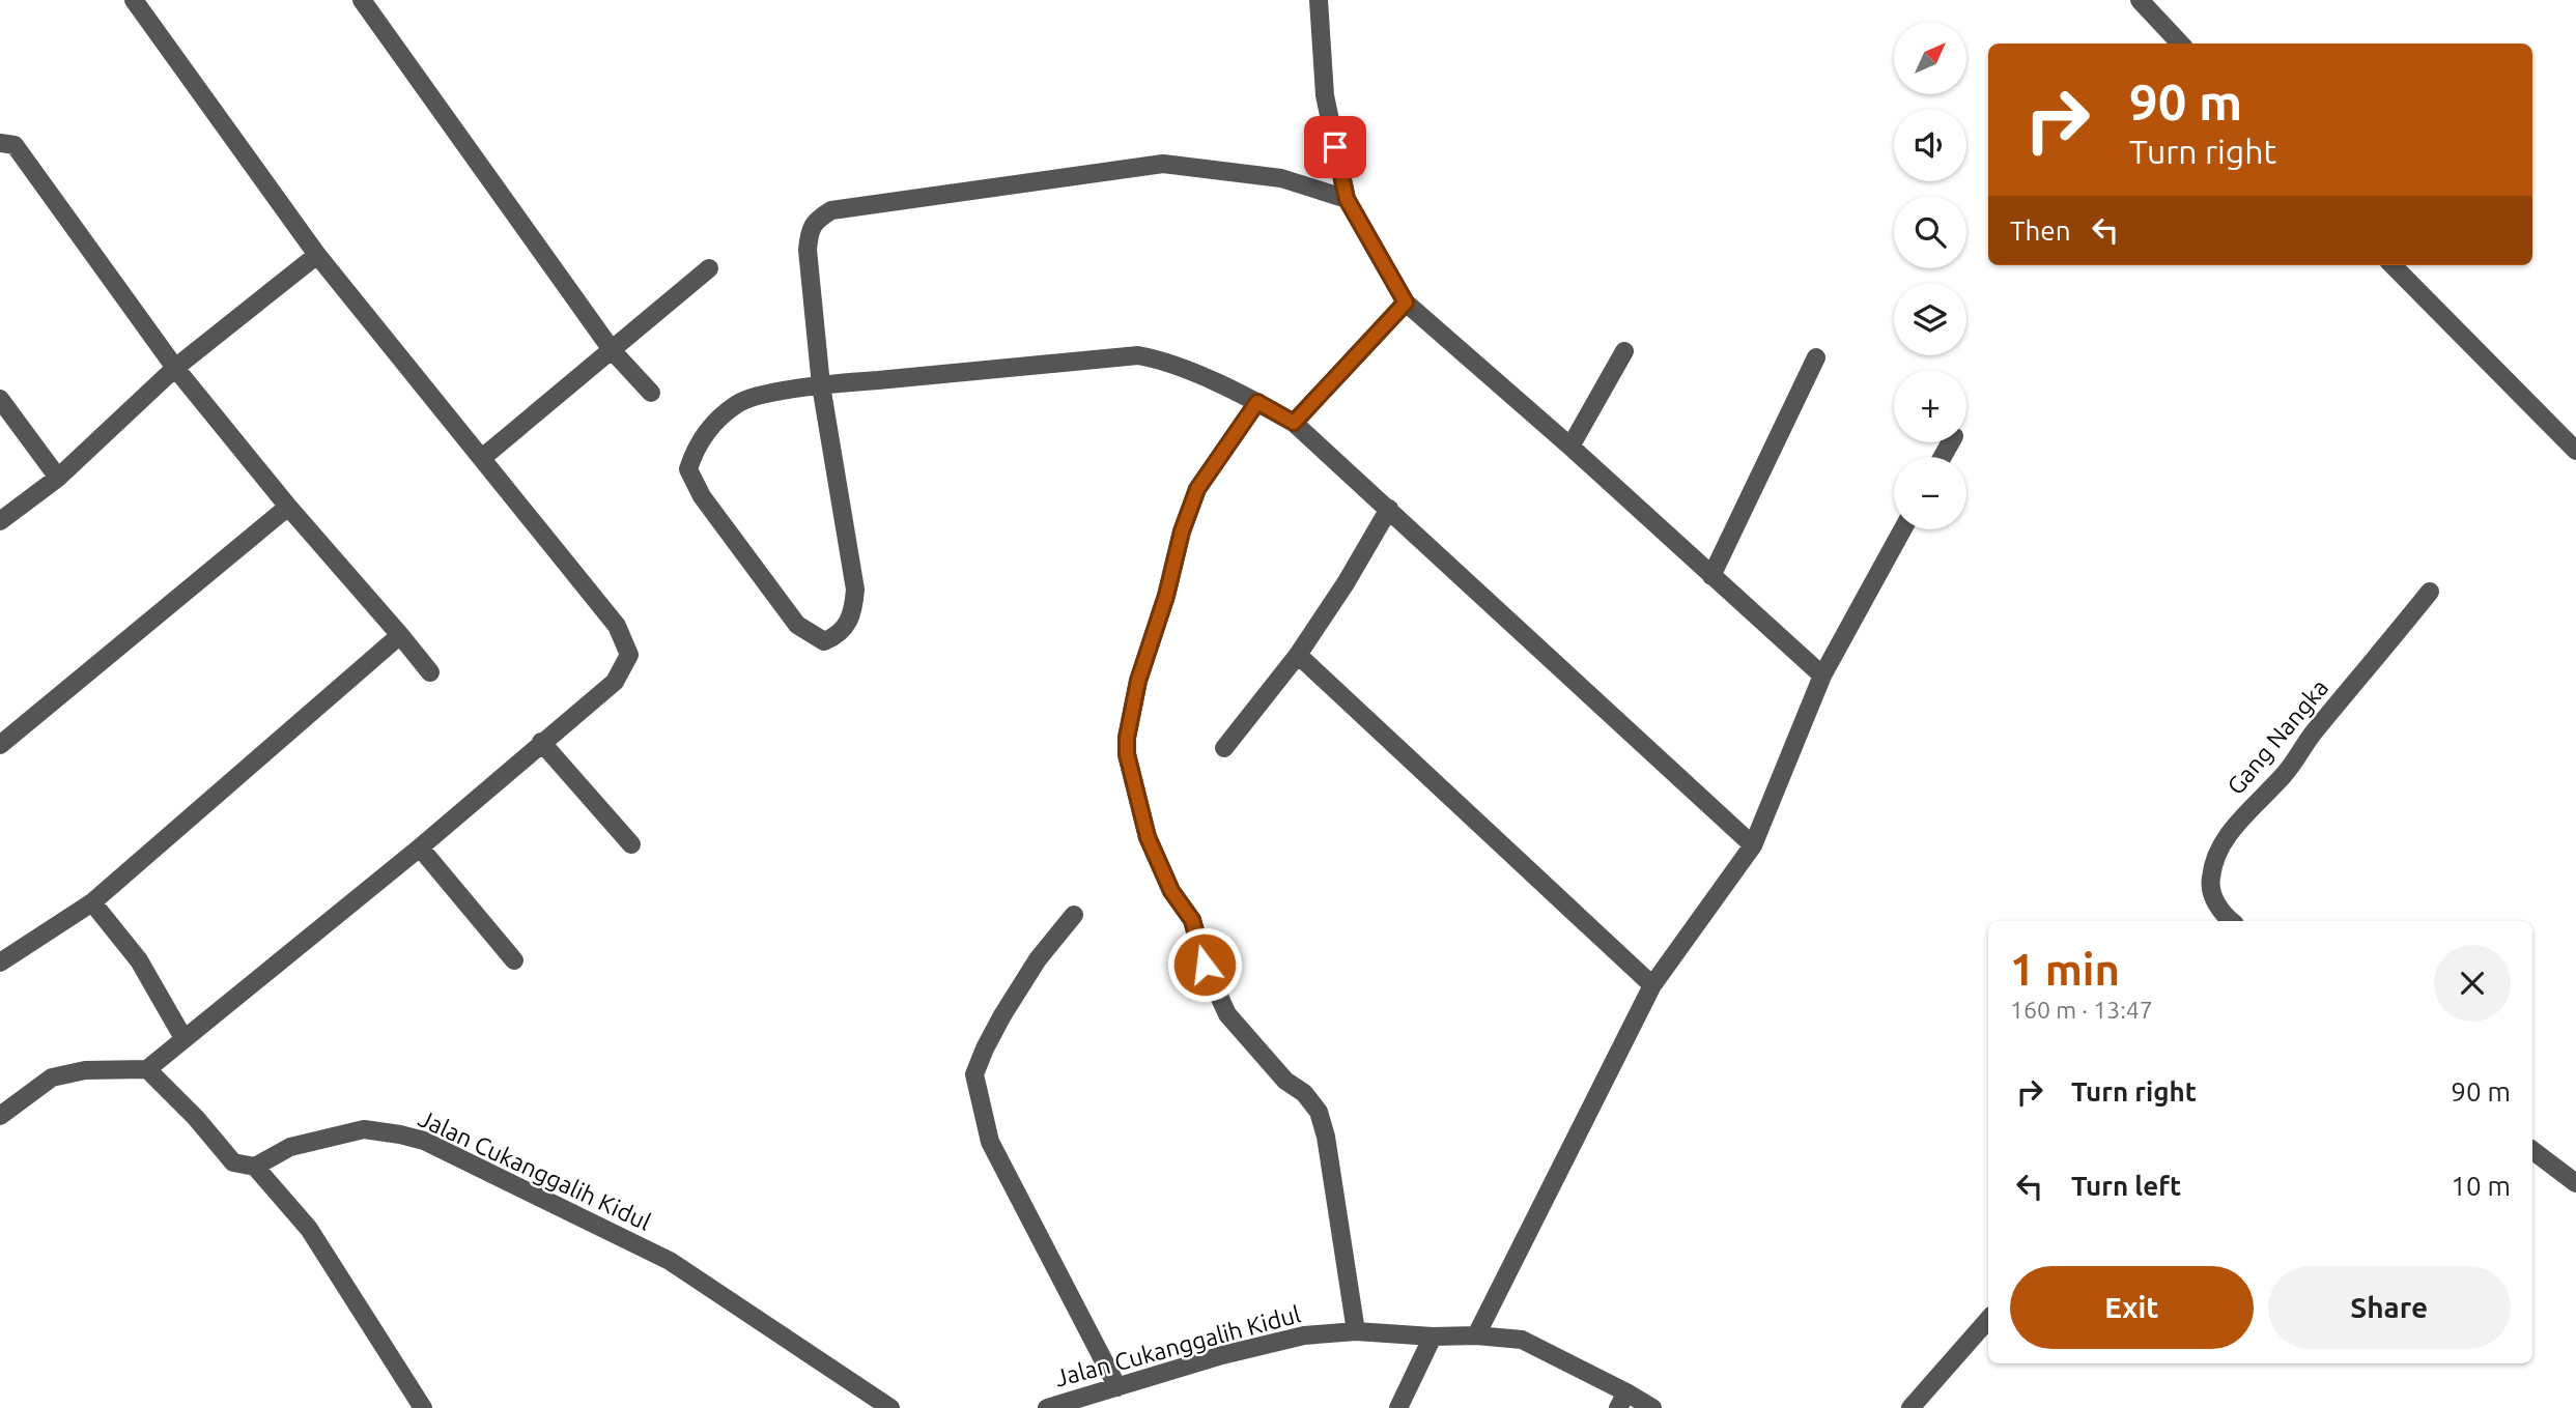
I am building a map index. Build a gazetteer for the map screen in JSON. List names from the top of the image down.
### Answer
{
  "streets": {
    "street": ["Gang Nangka", "Jalan Cukanggalih Kidul"]
  },
  "north": "top right",
  "page": {
    "map_buttons": ["+", "−"],
    "turn": ["90 m", "Turn right"],
    "then": "Then",
    "heading": ["1 min", "160 m · 13:47"],
    "list": [
      {
        "name": "Turn right",
        "value": "90 m"
      },
      {
        "name": "Turn left",
        "value": "10 m"
      }
    ],
    "buttons": ["Exit", "Share"]
  }
}
